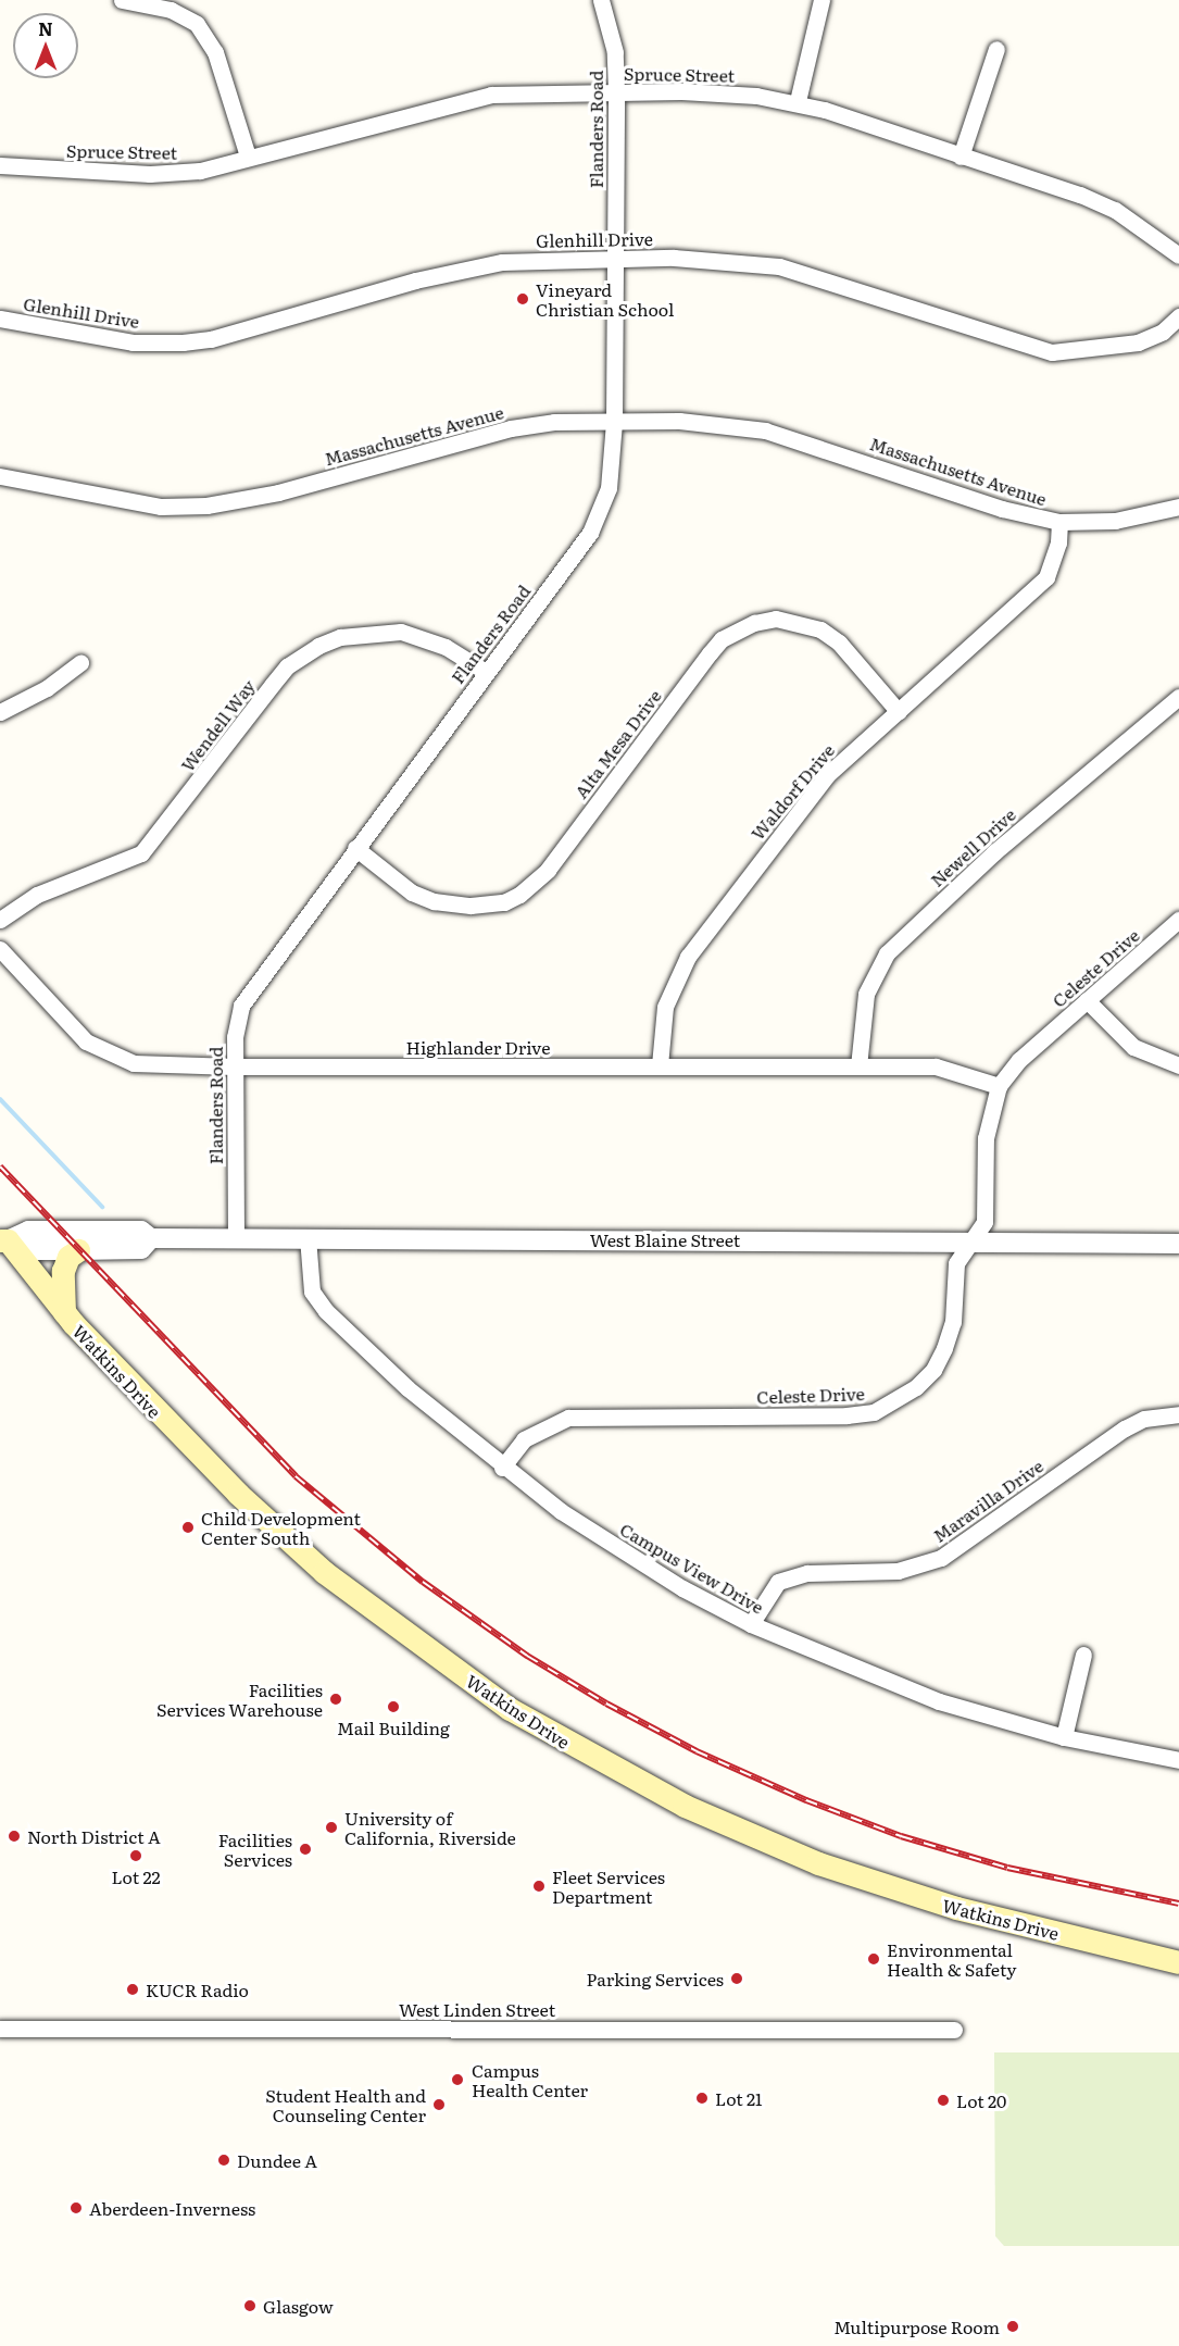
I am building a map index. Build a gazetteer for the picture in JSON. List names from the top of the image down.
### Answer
{
  "streets": {
    "main road": ["Watkins Drive"],
    "street": [
      "Spruce Street",
      "Flanders Road",
      "Glenhill Drive",
      "Massachusetts Avenue",
      "Wendell Way",
      "Alta Mesa Drive",
      "Waldorf Drive",
      "Newell Drive",
      "Celeste Drive",
      "Highlander Drive",
      "West Blaine Street",
      "Maravilla Drive",
      "Campus View Drive",
      "West Linden Street"
    ]
  },
  "crossings": [
    ["Spruce Street", "Flanders Road"],
    ["Flanders Road", "Glenhill Drive"],
    ["Flanders Road", "Massachusetts Avenue"],
    ["Flanders Road", "Wendell Way"],
    ["Flanders Road", "Alta Mesa Drive"],
    ["Flanders Road", "Highlander Drive"],
    ["Flanders Road", "West Blaine Street"],
    ["Massachusetts Avenue", "Waldorf Drive"],
    ["Alta Mesa Drive", "Waldorf Drive"],
    ["Waldorf Drive", "Highlander Drive"],
    ["Newell Drive", "Highlander Drive"],
    ["Celeste Drive", "Highlander Drive"],
    ["Celeste Drive", "West Blaine Street"],
    ["Celeste Drive", "Campus View Drive"],
    ["West Blaine Street", "Watkins Drive"],
    ["West Blaine Street", "Campus View Drive"],
    ["Maravilla Drive", "Campus View Drive"]
  ],
  "places": [
    "Vineyard Christian School",
    "Child Development Center South",
    "Facilities Services Warehouse",
    "Mail Building",
    "University of California, Riverside",
    "North District A",
    "Facilities Services",
    "Lot 22",
    "Fleet Services Department",
    "Environmental Health & Safety",
    "Parking Services",
    "KUCR Radio",
    "Campus Health Center",
    "Lot 21",
    "Lot 20",
    "Student Health and Counseling Center",
    "Dundee A",
    "Aberdeen-Inverness",
    "Glasgow",
    "Multipurpose Room"
  ],
  "north": "top"
}
